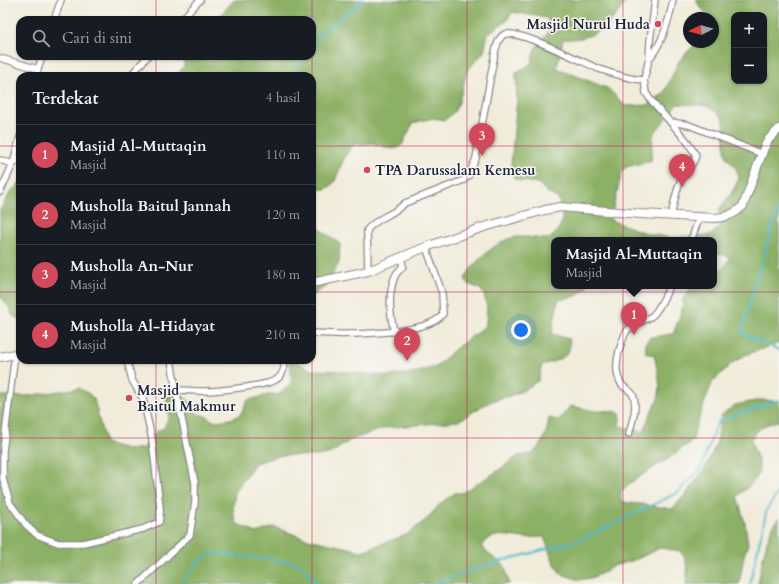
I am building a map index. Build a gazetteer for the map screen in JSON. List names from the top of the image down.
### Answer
{
  "places": ["Masjid Nurul Huda", "TPA Darussalam Kemesu", "Masjid Baitul Makmur"],
  "north": "left",
  "page": {
    "map_buttons": ["+", "−"],
    "search": "Cari di sini",
    "heading": ["Terdekat", "4 hasil"],
    "pins": [
      "3",
      "4",
      "1",
      "2"
    ],
    "list": [
      {
        "mark": "1",
        "name": "Masjid Al-Muttaqin",
        "note": "Masjid",
        "value": "110 m"
      },
      {
        "mark": "2",
        "name": "Musholla Baitul Jannah",
        "note": "Masjid",
        "value": "120 m"
      },
      {
        "mark": "3",
        "name": "Musholla An-Nur",
        "note": "Masjid",
        "value": "180 m"
      },
      {
        "mark": "4",
        "name": "Musholla Al-Hidayat",
        "note": "Masjid",
        "value": "210 m"
      }
    ],
    "popup": ["Masjid Al-Muttaqin", "Masjid"]
  }
}
